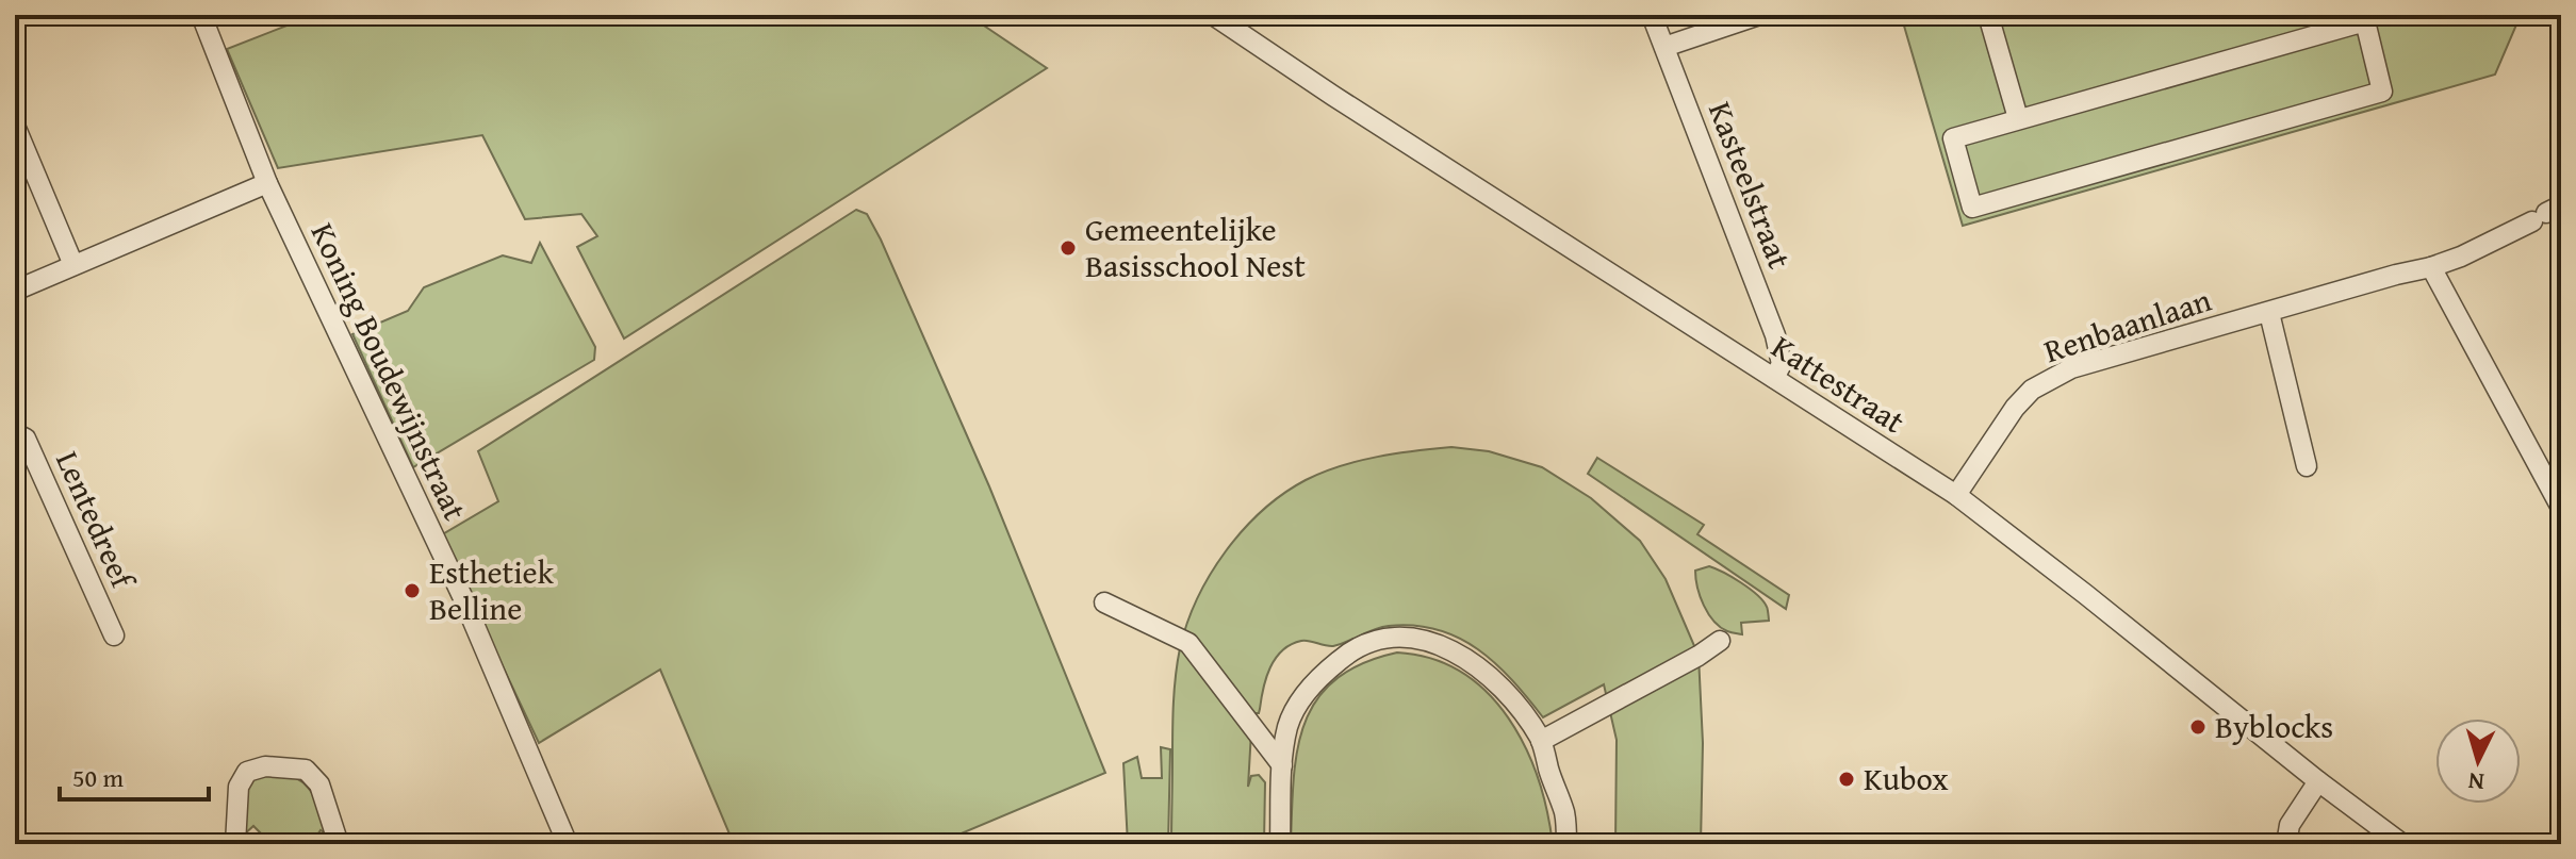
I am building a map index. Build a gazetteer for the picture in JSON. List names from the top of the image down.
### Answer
{
  "streets": {
    "street": [
      "Kasteelstraat",
      "Renbaanlaan",
      "Koning Boudewijnstraat",
      "Kattestraat",
      "Lentedreef"
    ]
  },
  "crossings": [
    ["Kasteelstraat", "Kattestraat"],
    ["Renbaanlaan", "Kattestraat"]
  ],
  "places": [
    "Gemeentelijke Basisschool Nest",
    "Esthetiek Belline",
    "Byblocks",
    "Kubox"
  ],
  "scale_bar": "50 m",
  "north": "bottom"
}
